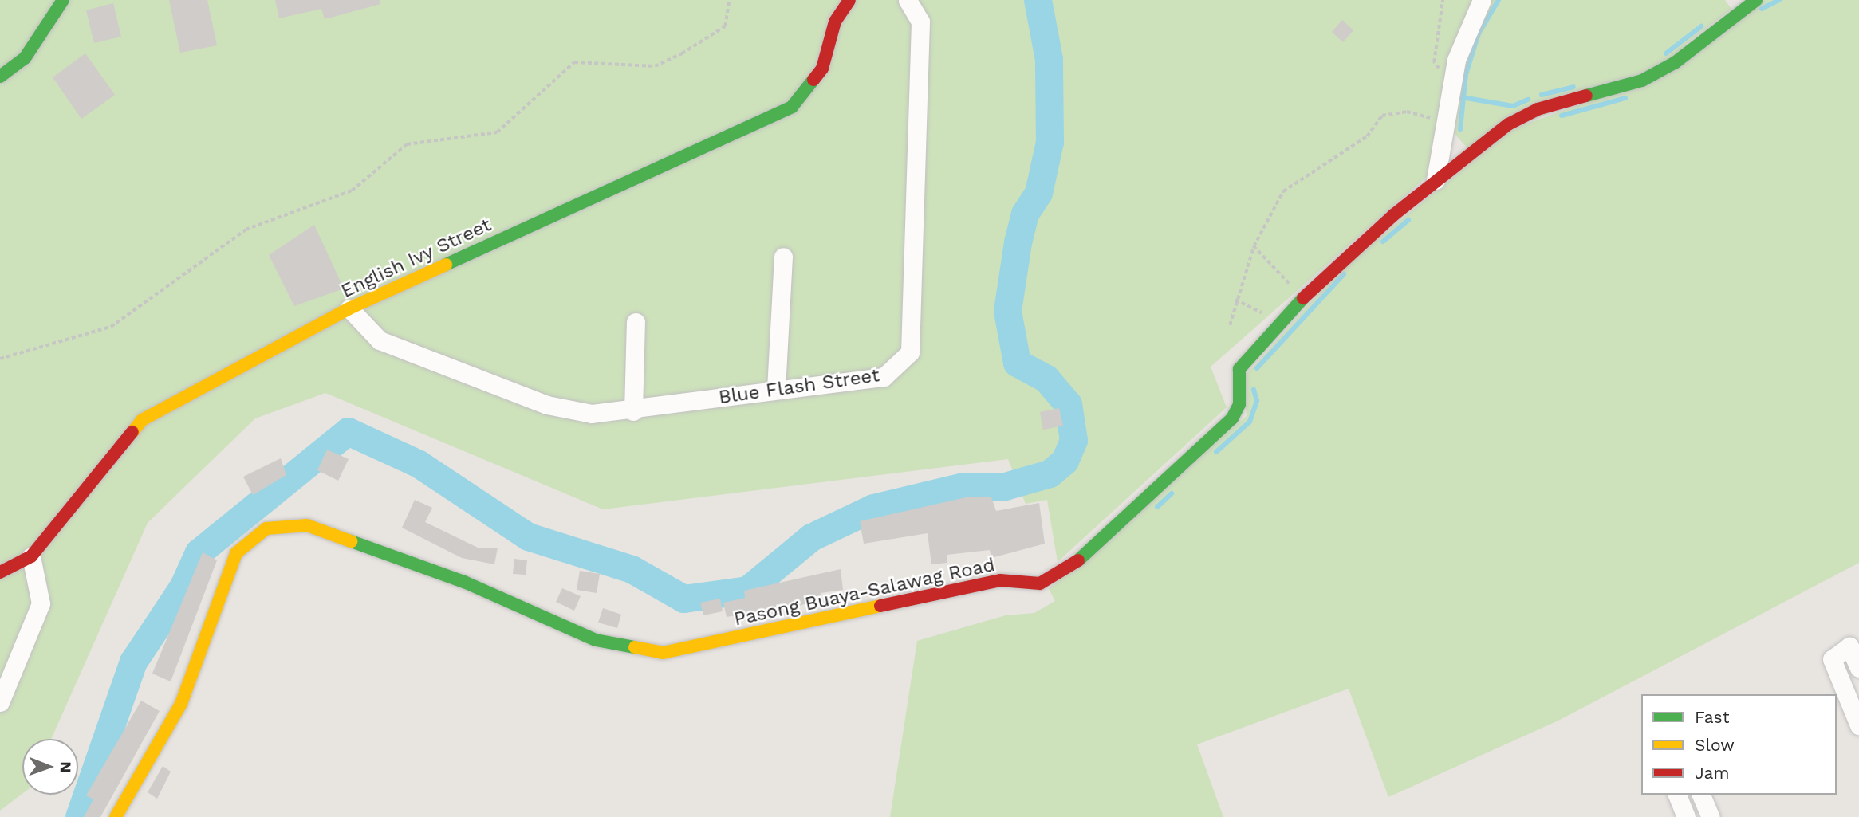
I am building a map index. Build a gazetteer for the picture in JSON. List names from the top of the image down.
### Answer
{
  "streets": {
    "street": ["English Ivy Street", "Blue Flash Street", "Pasong Buaya-Salawag Road"]
  },
  "crossings": [
    ["English Ivy Street", "Blue Flash Street"]
  ],
  "legend": ["Fast", "Slow", "Jam"],
  "north": "right"
}
